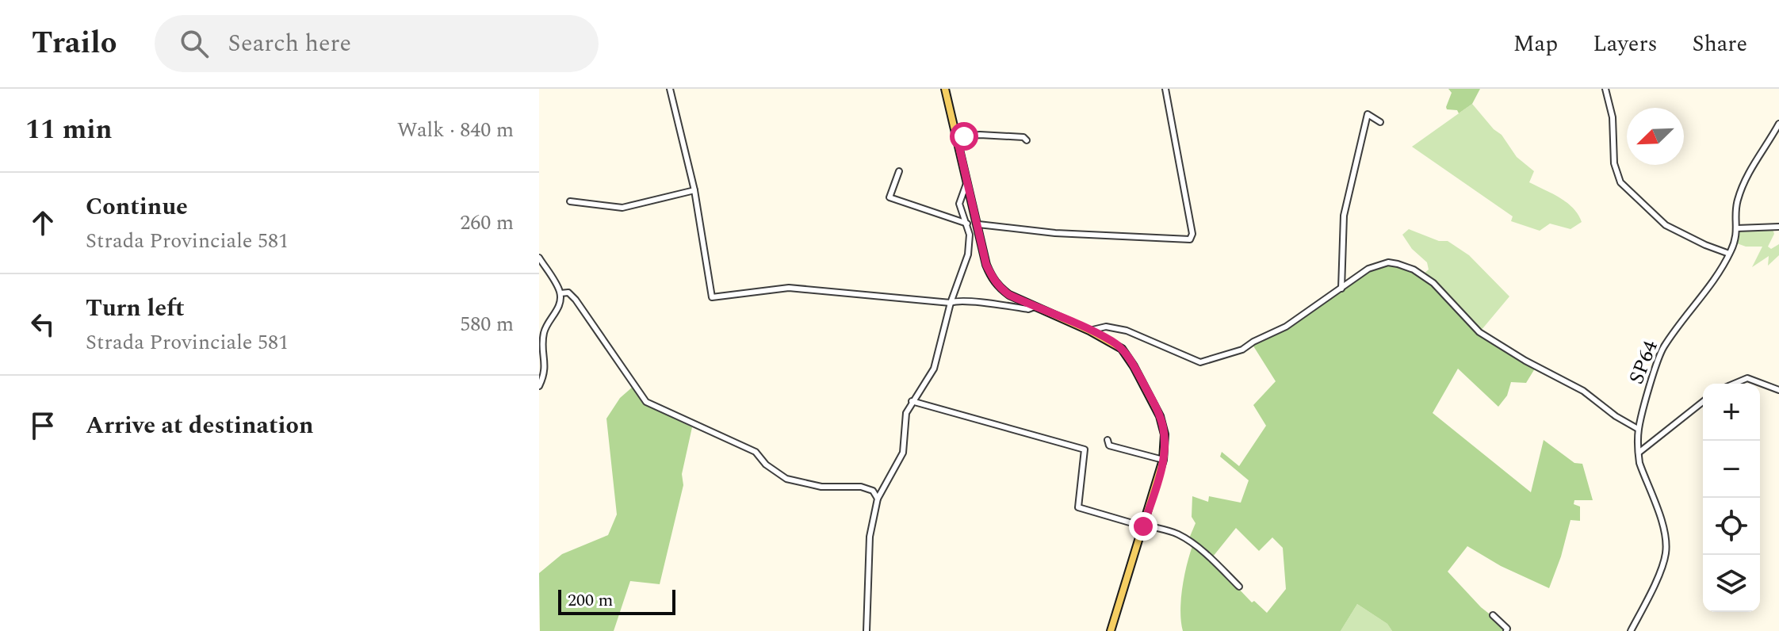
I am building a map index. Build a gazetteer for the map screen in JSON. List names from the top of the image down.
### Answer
{
  "streets": {
    "street": ["SP64"]
  },
  "scale_bar": "200 m",
  "north": "bottom left",
  "page": {
    "header": "Trailo",
    "search": "Search here",
    "nav": ["Map", "Layers", "Share"],
    "heading": ["11 min", "Walk · 840 m"],
    "list": [
      ["Continue", "Strada Provinciale 581", "260 m"],
      ["Turn left", "Strada Provinciale 581", "580 m"],
      "Arrive at destination"
    ],
    "map_buttons": ["+", "−"],
    "scale": "200 m"
  }
}
